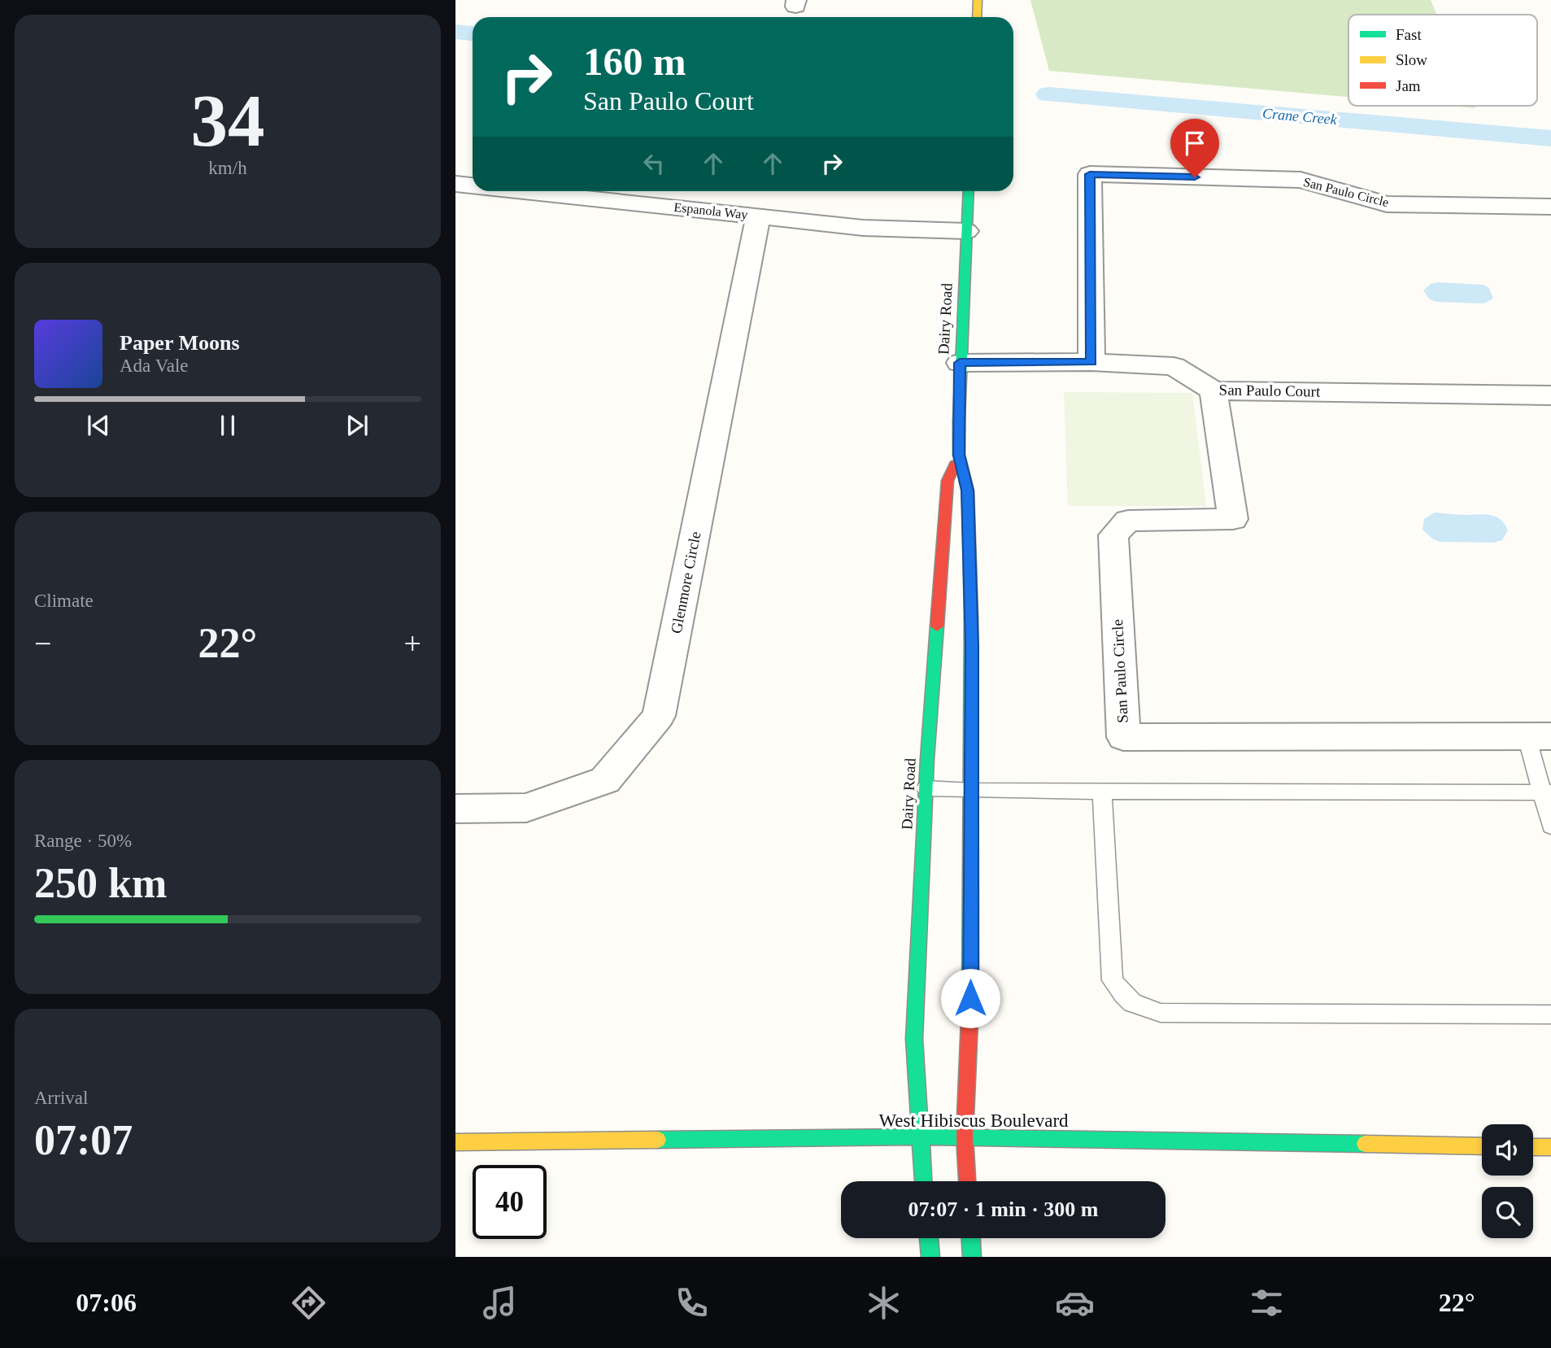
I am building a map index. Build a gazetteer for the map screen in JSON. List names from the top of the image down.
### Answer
{
  "streets": {
    "street": [
      "San Paulo Circle",
      "Espanola Way",
      "Dairy Road",
      "San Paulo Court",
      "Glenmore Circle",
      "West Hibiscus Boulevard"
    ]
  },
  "crossings": [
    ["San Paulo Circle", "San Paulo Court"],
    ["Espanola Way", "Dairy Road"],
    ["Espanola Way", "Glenmore Circle"],
    ["Dairy Road", "San Paulo Court"],
    ["Dairy Road", "West Hibiscus Boulevard"]
  ],
  "water": ["Crane Creek"],
  "legend": ["Fast", "Slow", "Jam"],
  "page": {
    "tile": [
      ["34", "km/h"],
      "Climate",
      ["Range · 50%", "250 km"],
      ["Arrival", "07:07"]
    ],
    "turn": ["160 m", "San Paulo Court"],
    "song": ["Paper Moons", "Ada Vale"],
    "heat": ["−", "22°", "+"],
    "limit": "40",
    "trip": "07:07 · 1 min · 300 m",
    "tabs": ["07:06", "22°"]
  }
}
